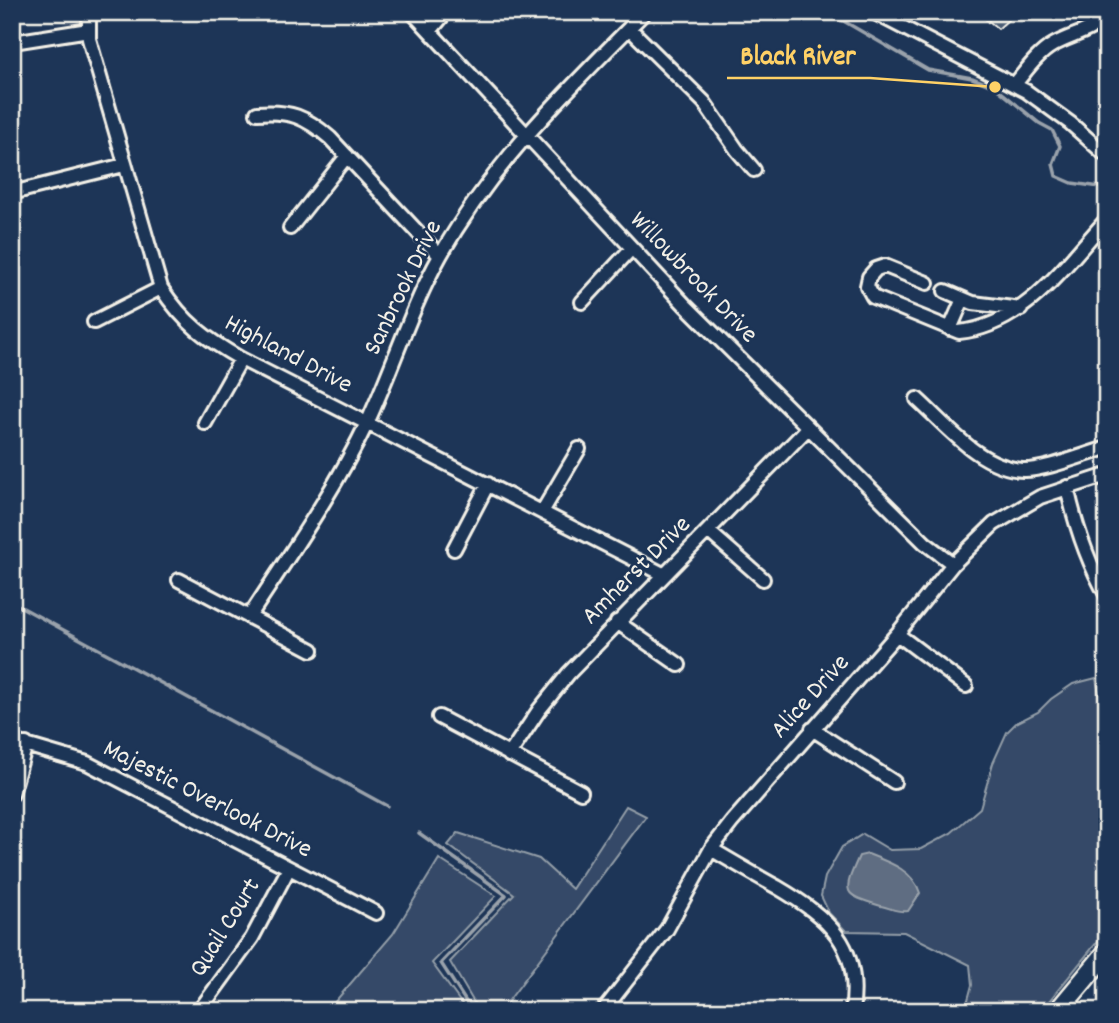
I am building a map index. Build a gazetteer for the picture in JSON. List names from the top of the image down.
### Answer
{
  "streets": {
    "street": [
      "Willowbrook Drive",
      "Sanbrook Drive",
      "Highland Drive",
      "Amherst Drive",
      "Alice Drive",
      "Majestic Overlook Drive",
      "Quail Court"
    ]
  },
  "crossings": [
    ["Willowbrook Drive", "Sanbrook Drive"],
    ["Willowbrook Drive", "Amherst Drive"],
    ["Willowbrook Drive", "Alice Drive"],
    ["Sanbrook Drive", "Highland Drive"],
    ["Highland Drive", "Amherst Drive"],
    ["Majestic Overlook Drive", "Quail Court"]
  ],
  "places": ["Black River"]
}
